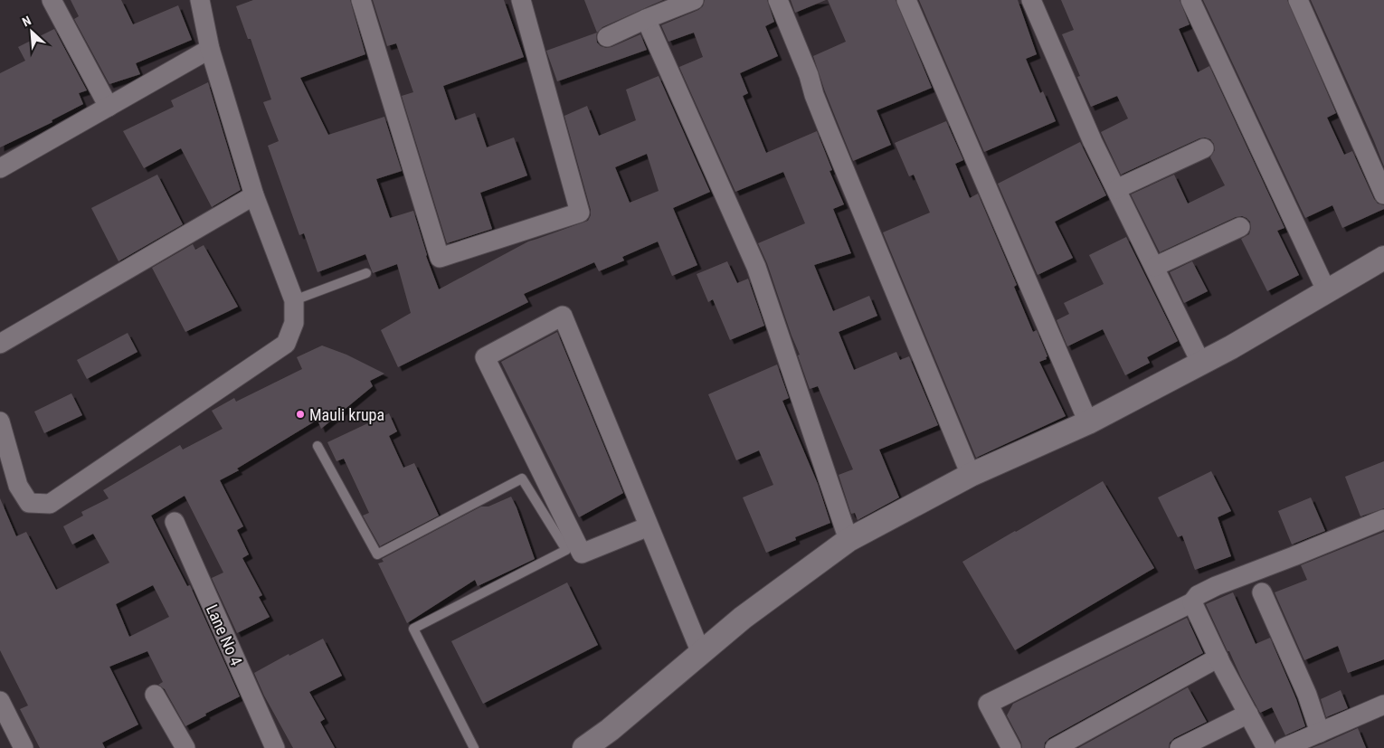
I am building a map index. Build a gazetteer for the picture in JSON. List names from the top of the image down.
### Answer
{
  "streets": {
    "street": ["Lane No 4"]
  },
  "places": ["Mauli krupa"],
  "north": "top left"
}
